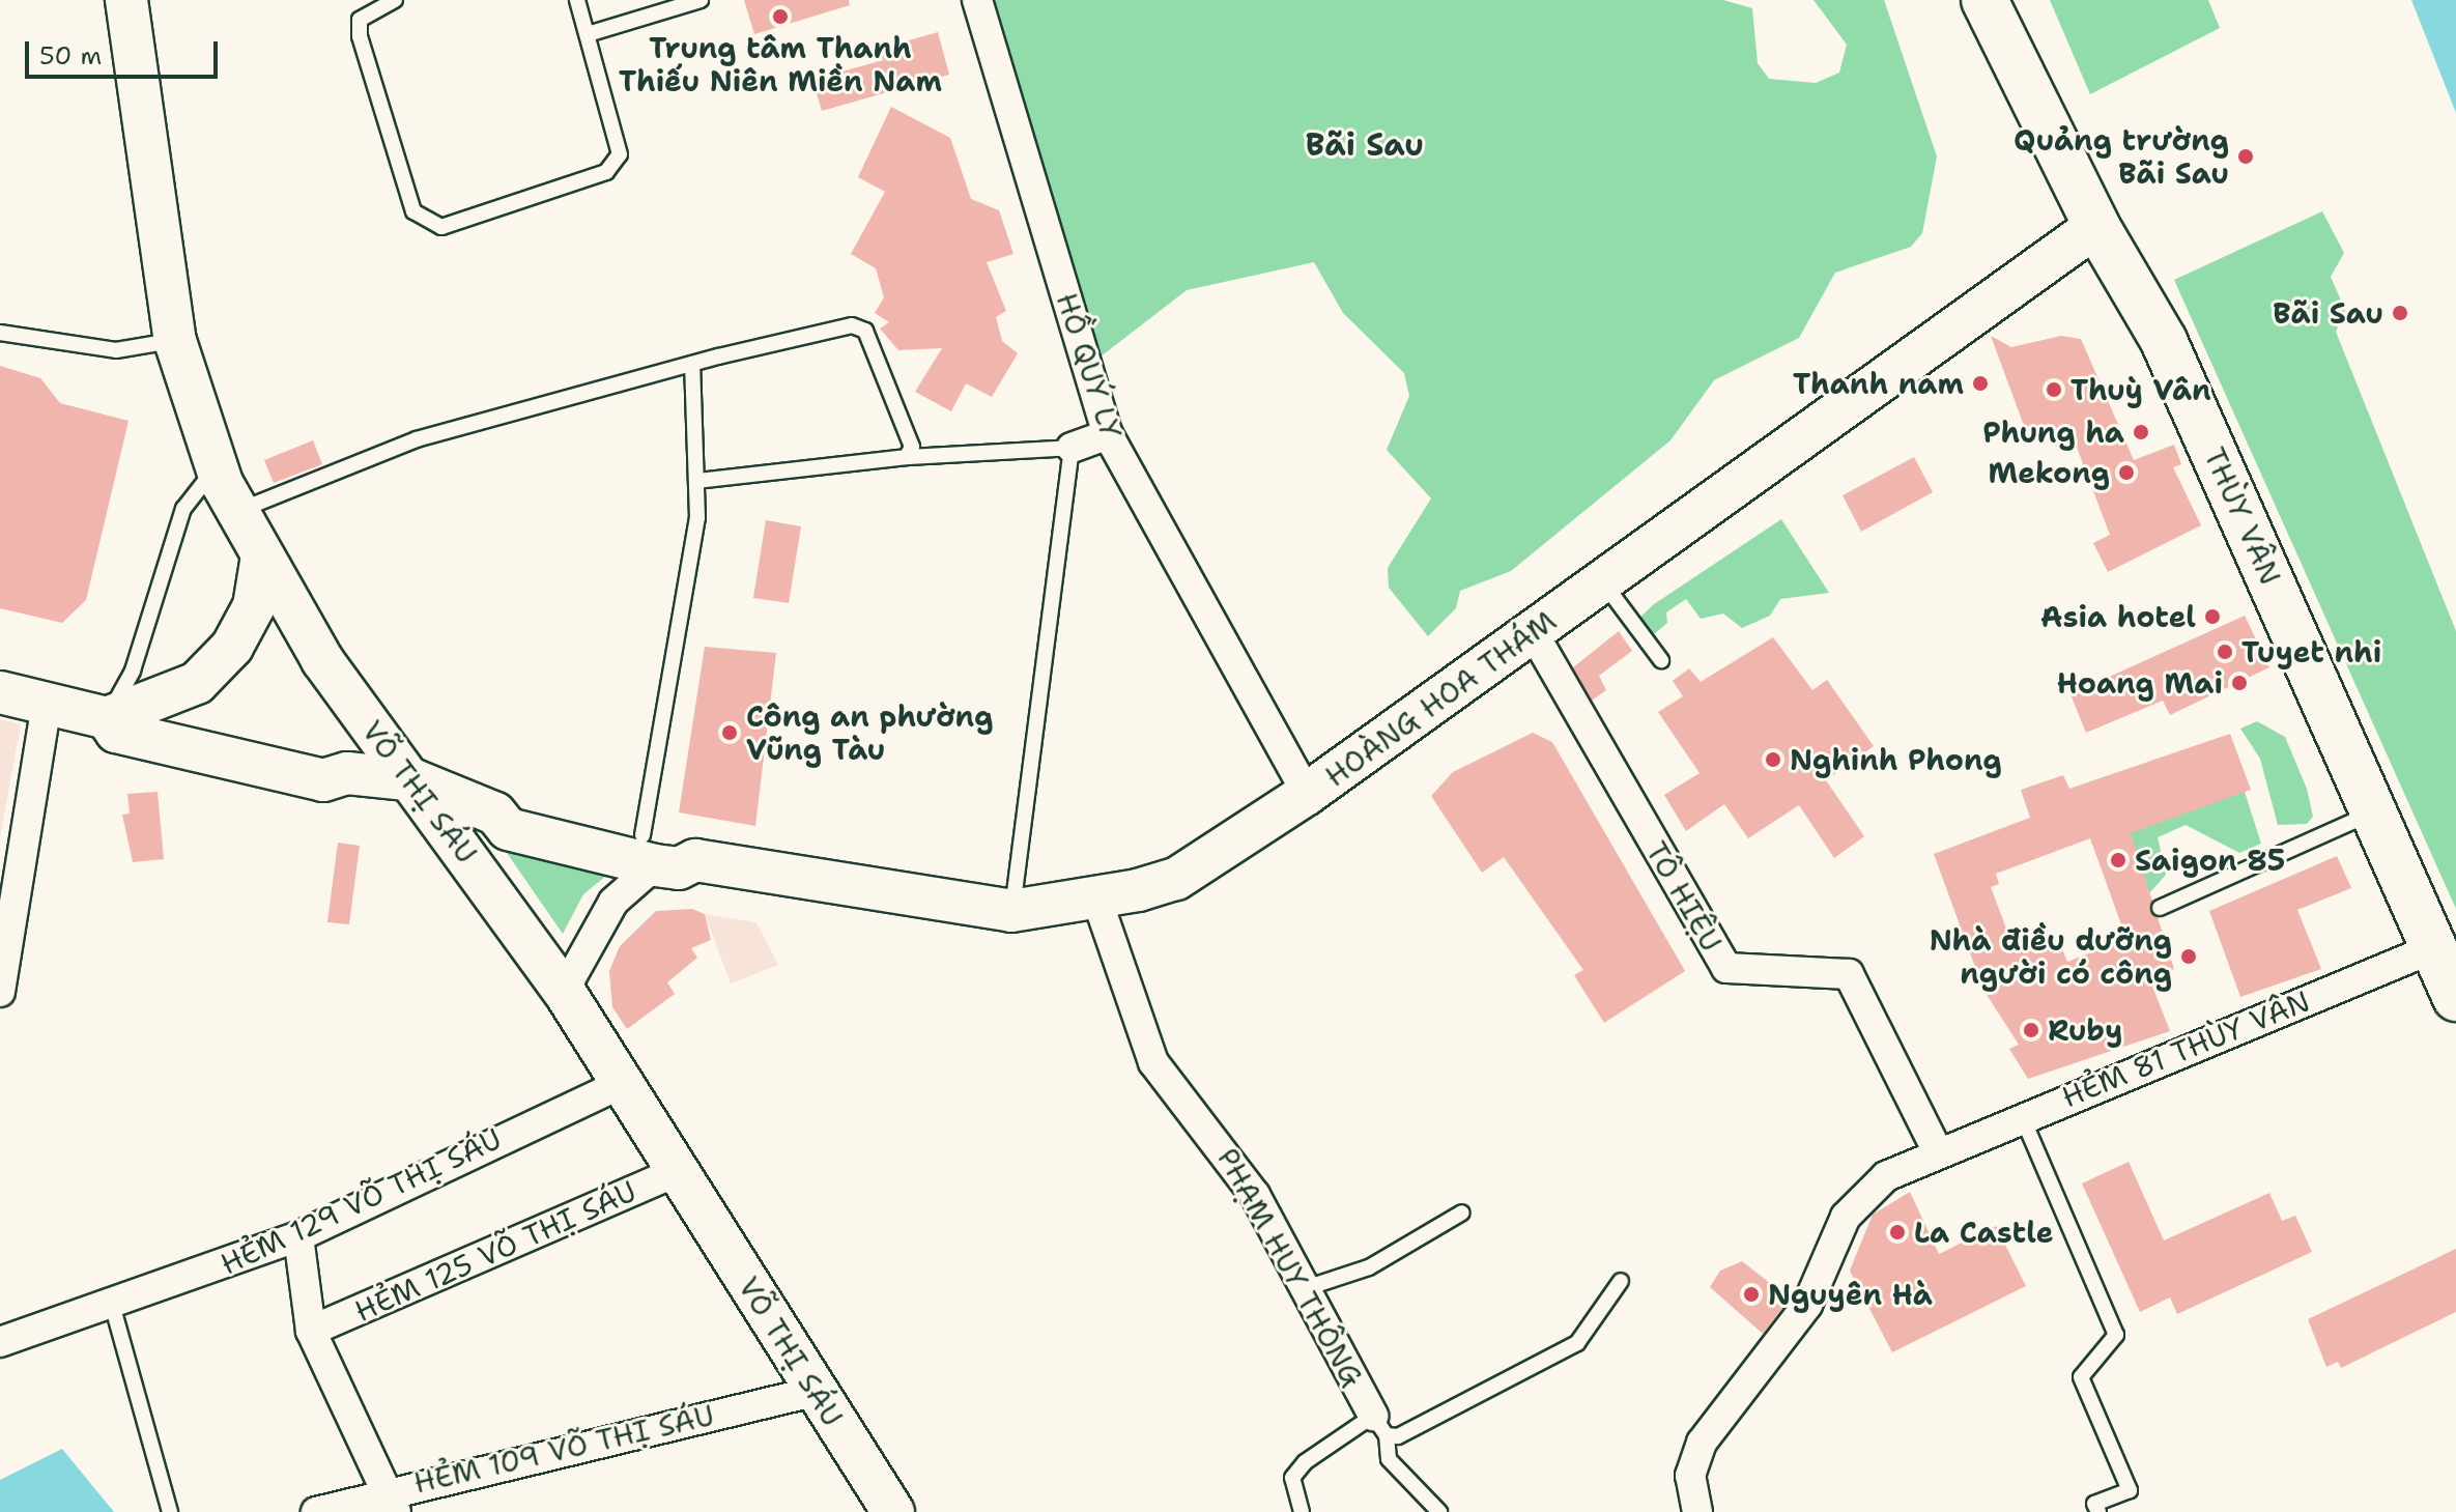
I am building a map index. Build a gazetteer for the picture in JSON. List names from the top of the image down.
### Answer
{
  "streets": {
    "main road": ["THÙY VÂN", "HOÀNG HOA THÁM", "VÕ THỊ SÁU"],
    "street": [
      "HỒ QUÝ LY",
      "TÔ HIỆU",
      "HẺM 81 THÙY VÂN",
      "HẺM 129 VÕ THỊ SÁU",
      "HẺM 125 VÕ THỊ SÁU",
      "PHẠM HUY THÔNG",
      "HẺM 109 VÕ THỊ SÁU"
    ]
  },
  "crossings": [
    ["HỒ QUÝ LY", "HOÀNG HOA THÁM"],
    ["THÙY VÂN", "HOÀNG HOA THÁM"],
    ["THÙY VÂN", "HẺM 81 THÙY VÂN"],
    ["HOÀNG HOA THÁM", "VÕ THỊ SÁU"],
    ["HOÀNG HOA THÁM", "TÔ HIỆU"],
    ["HOÀNG HOA THÁM", "PHẠM HUY THÔNG"],
    ["VÕ THỊ SÁU", "HẺM 129 VÕ THỊ SÁU"],
    ["VÕ THỊ SÁU", "HẺM 125 VÕ THỊ SÁU"],
    ["VÕ THỊ SÁU", "HẺM 109 VÕ THỊ SÁU"],
    ["TÔ HIỆU", "HẺM 81 THÙY VÂN"]
  ],
  "districts": ["Bãi Sau"],
  "places": [
    "Trung tâm Thanh Thiếu Niên Miền Nam",
    "Quảng trường Bãi Sau",
    "Bãi Sau",
    "Thanh nam",
    "Thuỳ Vân",
    "Phung ha",
    "Mekong",
    "Asia hotel",
    "Tuyet nhi",
    "Hoang Mai",
    "Công an phường Vũng Tàu",
    "Nghinh Phong",
    "Saigon 85",
    "Nhà điều dưỡng người có công",
    "Ruby",
    "La Castle",
    "Nguyên Hà"
  ],
  "scale_bar": "50 m"
}
